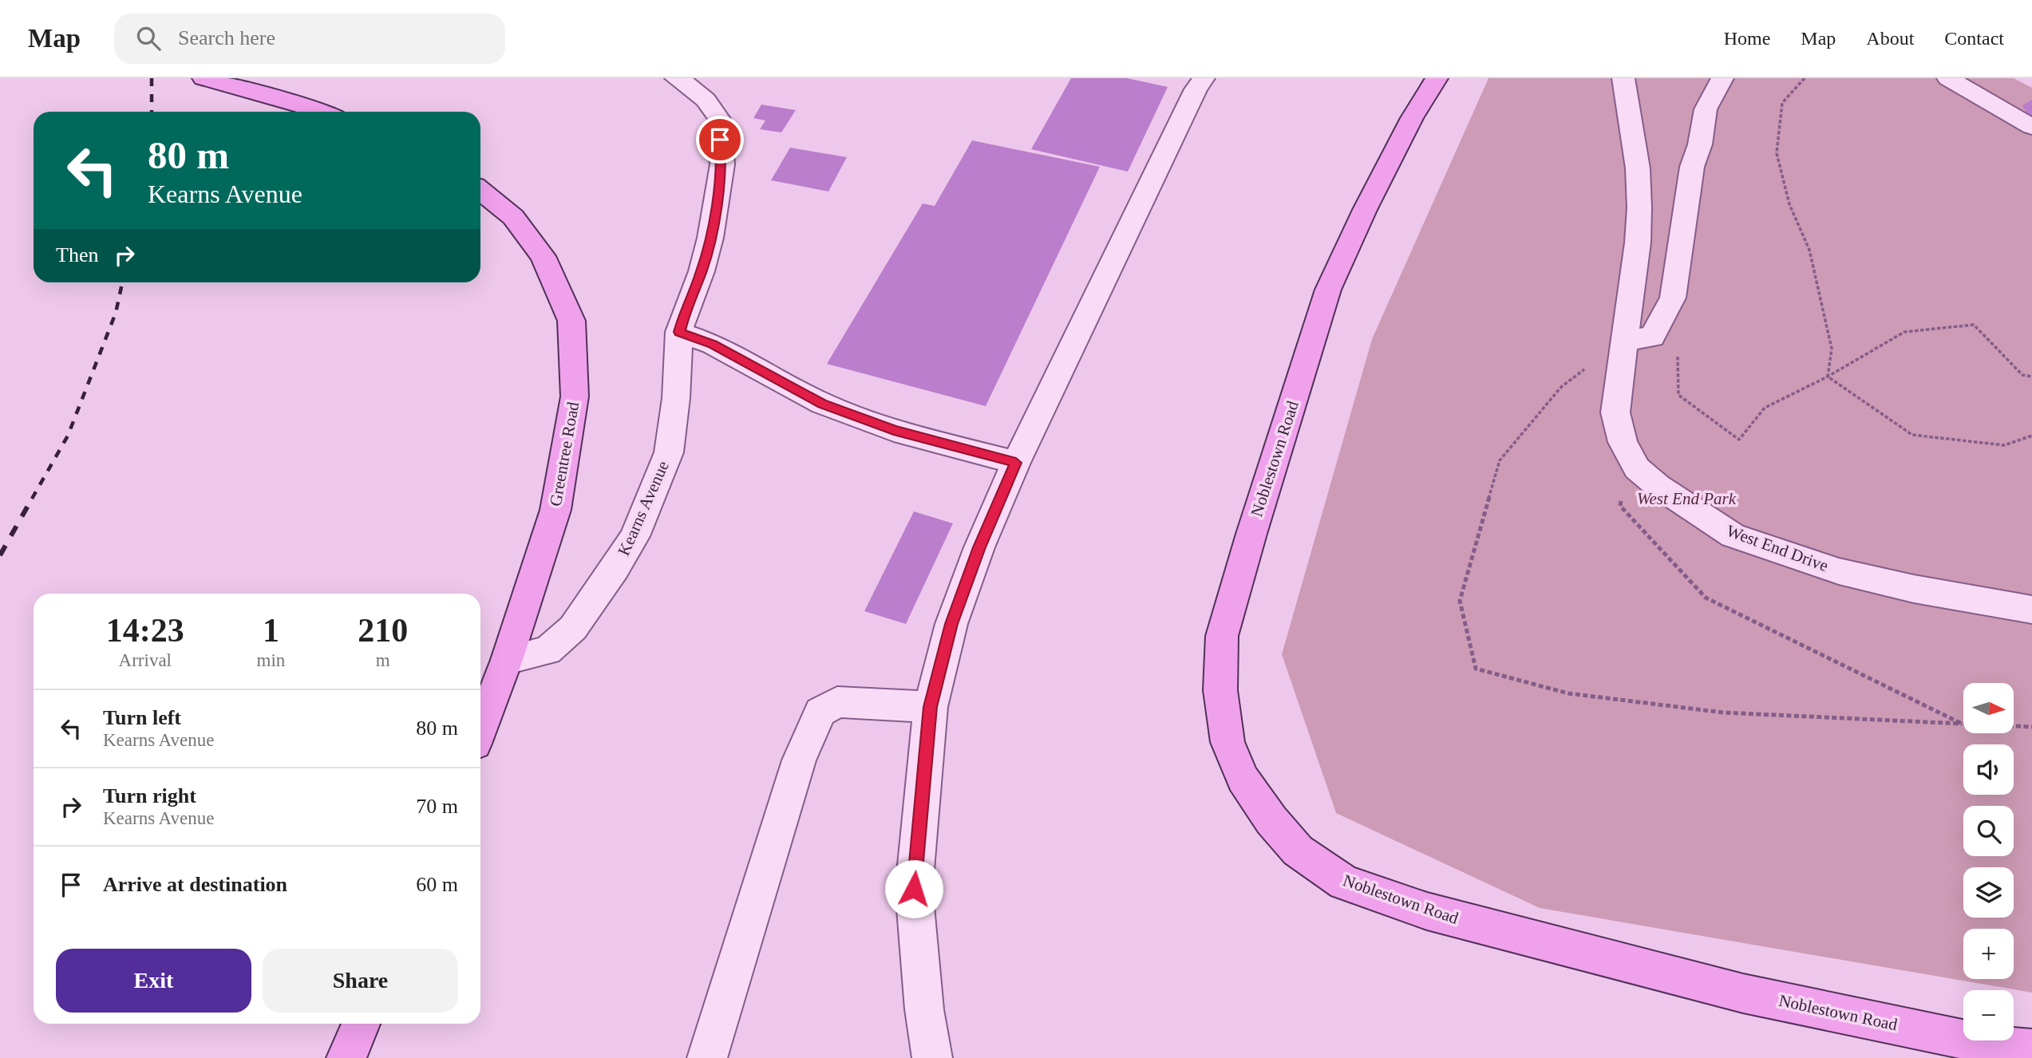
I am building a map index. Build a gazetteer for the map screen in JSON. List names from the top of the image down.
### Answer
{
  "streets": {
    "main road": ["Greentree Road", "Noblestown Road"],
    "street": ["Kearns Avenue", "West End Drive"]
  },
  "crossings": [
    ["Greentree Road", "Kearns Avenue"]
  ],
  "parks": ["West End Park"],
  "north": "right",
  "page": {
    "header": "Map",
    "search": "Search here",
    "nav": [
      "Home",
      "Map",
      "About",
      "Contact"
    ],
    "turn": ["80 m", "Kearns Avenue"],
    "then": "Then",
    "eta": [
      "14:23",
      "Arrival",
      "1",
      "min",
      "210",
      "m"
    ],
    "map_buttons": ["+", "−"],
    "list": [
      {
        "name": "Turn left",
        "note": "Kearns Avenue",
        "value": "80 m"
      },
      {
        "name": "Turn right",
        "note": "Kearns Avenue",
        "value": "70 m"
      },
      {
        "name": "Arrive at destination",
        "value": "60 m"
      }
    ],
    "buttons": ["Exit", "Share"]
  }
}
